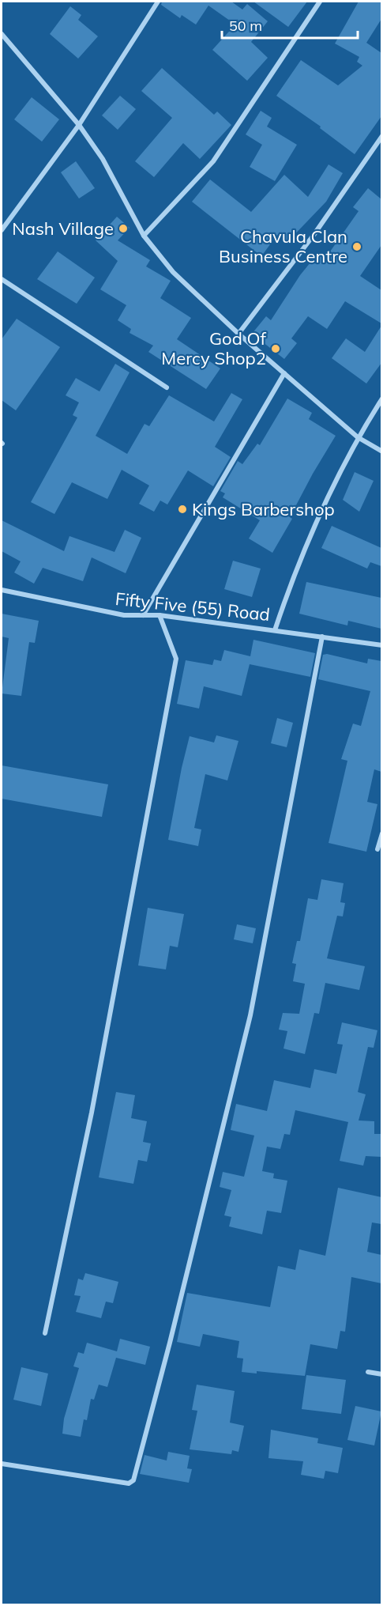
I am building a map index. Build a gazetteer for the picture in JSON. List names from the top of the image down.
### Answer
{
  "streets": {
    "street": ["Fifty Five (55) Road"]
  },
  "places": [
    "Nash Village",
    "Chavula Clan Business Centre",
    "God Of Mercy Shop2",
    "Kings Barbershop"
  ],
  "scale_bar": "50 m"
}
